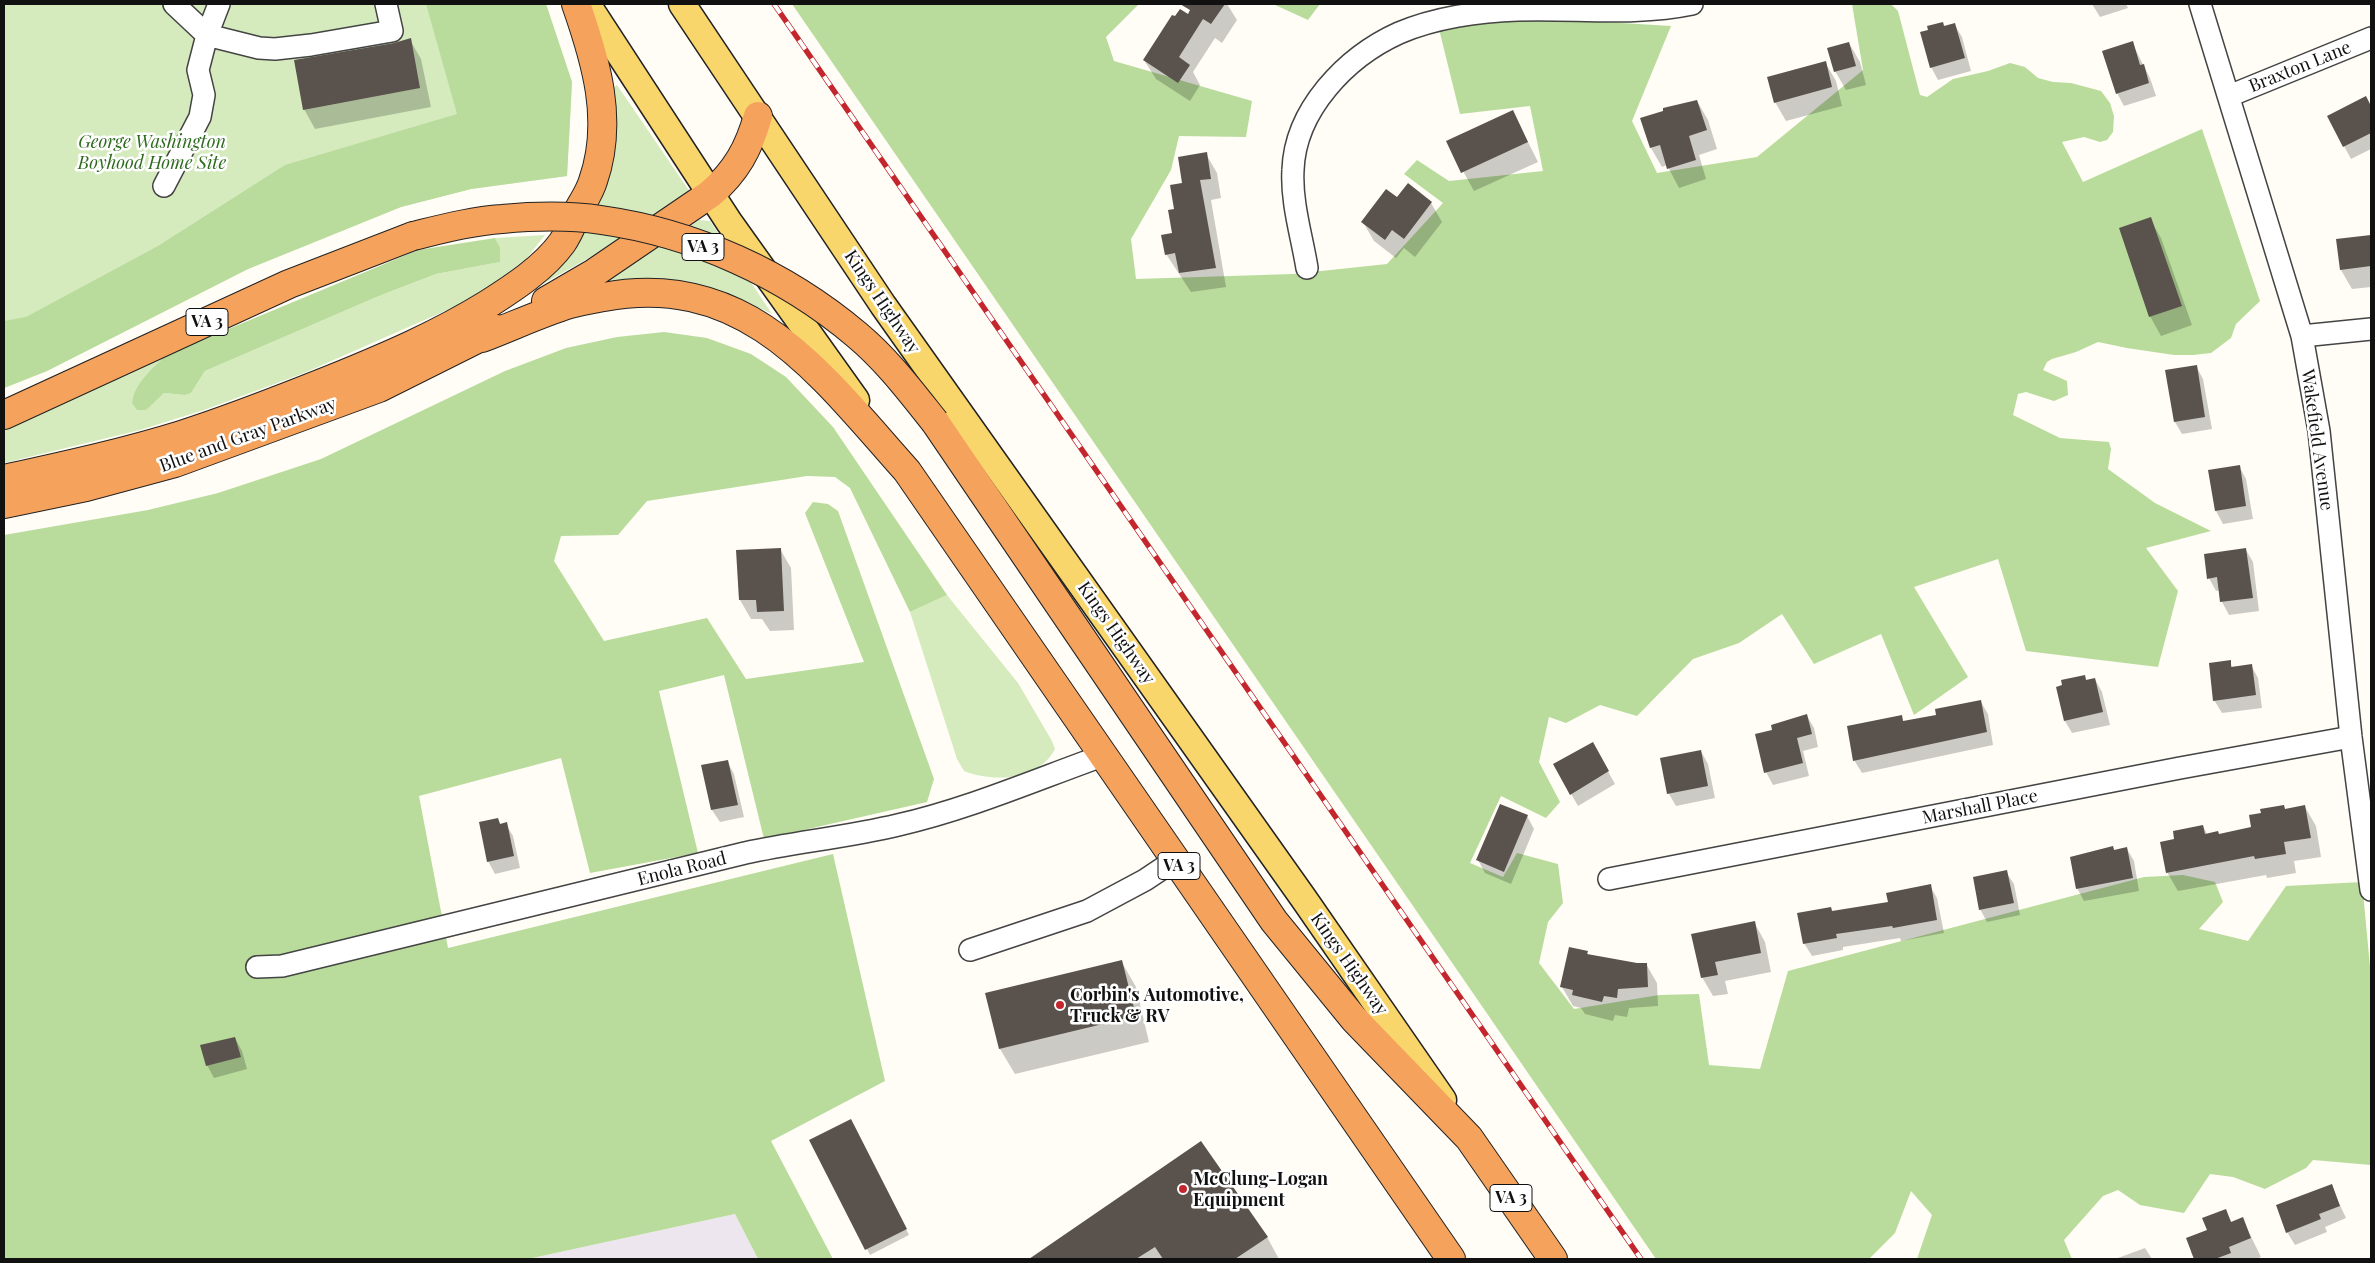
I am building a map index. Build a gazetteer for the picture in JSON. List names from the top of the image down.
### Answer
{
  "streets": {
    "highway": ["VA 3", "Kings Highway", "Blue and Gray Parkway"],
    "street": [
      "Braxton Lane",
      "Wakefield Avenue",
      "Marshall Place",
      "Enola Road"
    ]
  },
  "crossings": [
    ["Braxton Lane", "Wakefield Avenue"],
    ["VA 3", "Kings Highway"],
    ["VA 3", "Blue and Gray Parkway"],
    ["VA 3", "Enola Road"],
    ["Wakefield Avenue", "Marshall Place"]
  ],
  "parks": ["George Washington Boyhood Home Site"],
  "places": ["Corbin's Automotive, Truck & RV", "McClung-Logan Equipment"]
}
